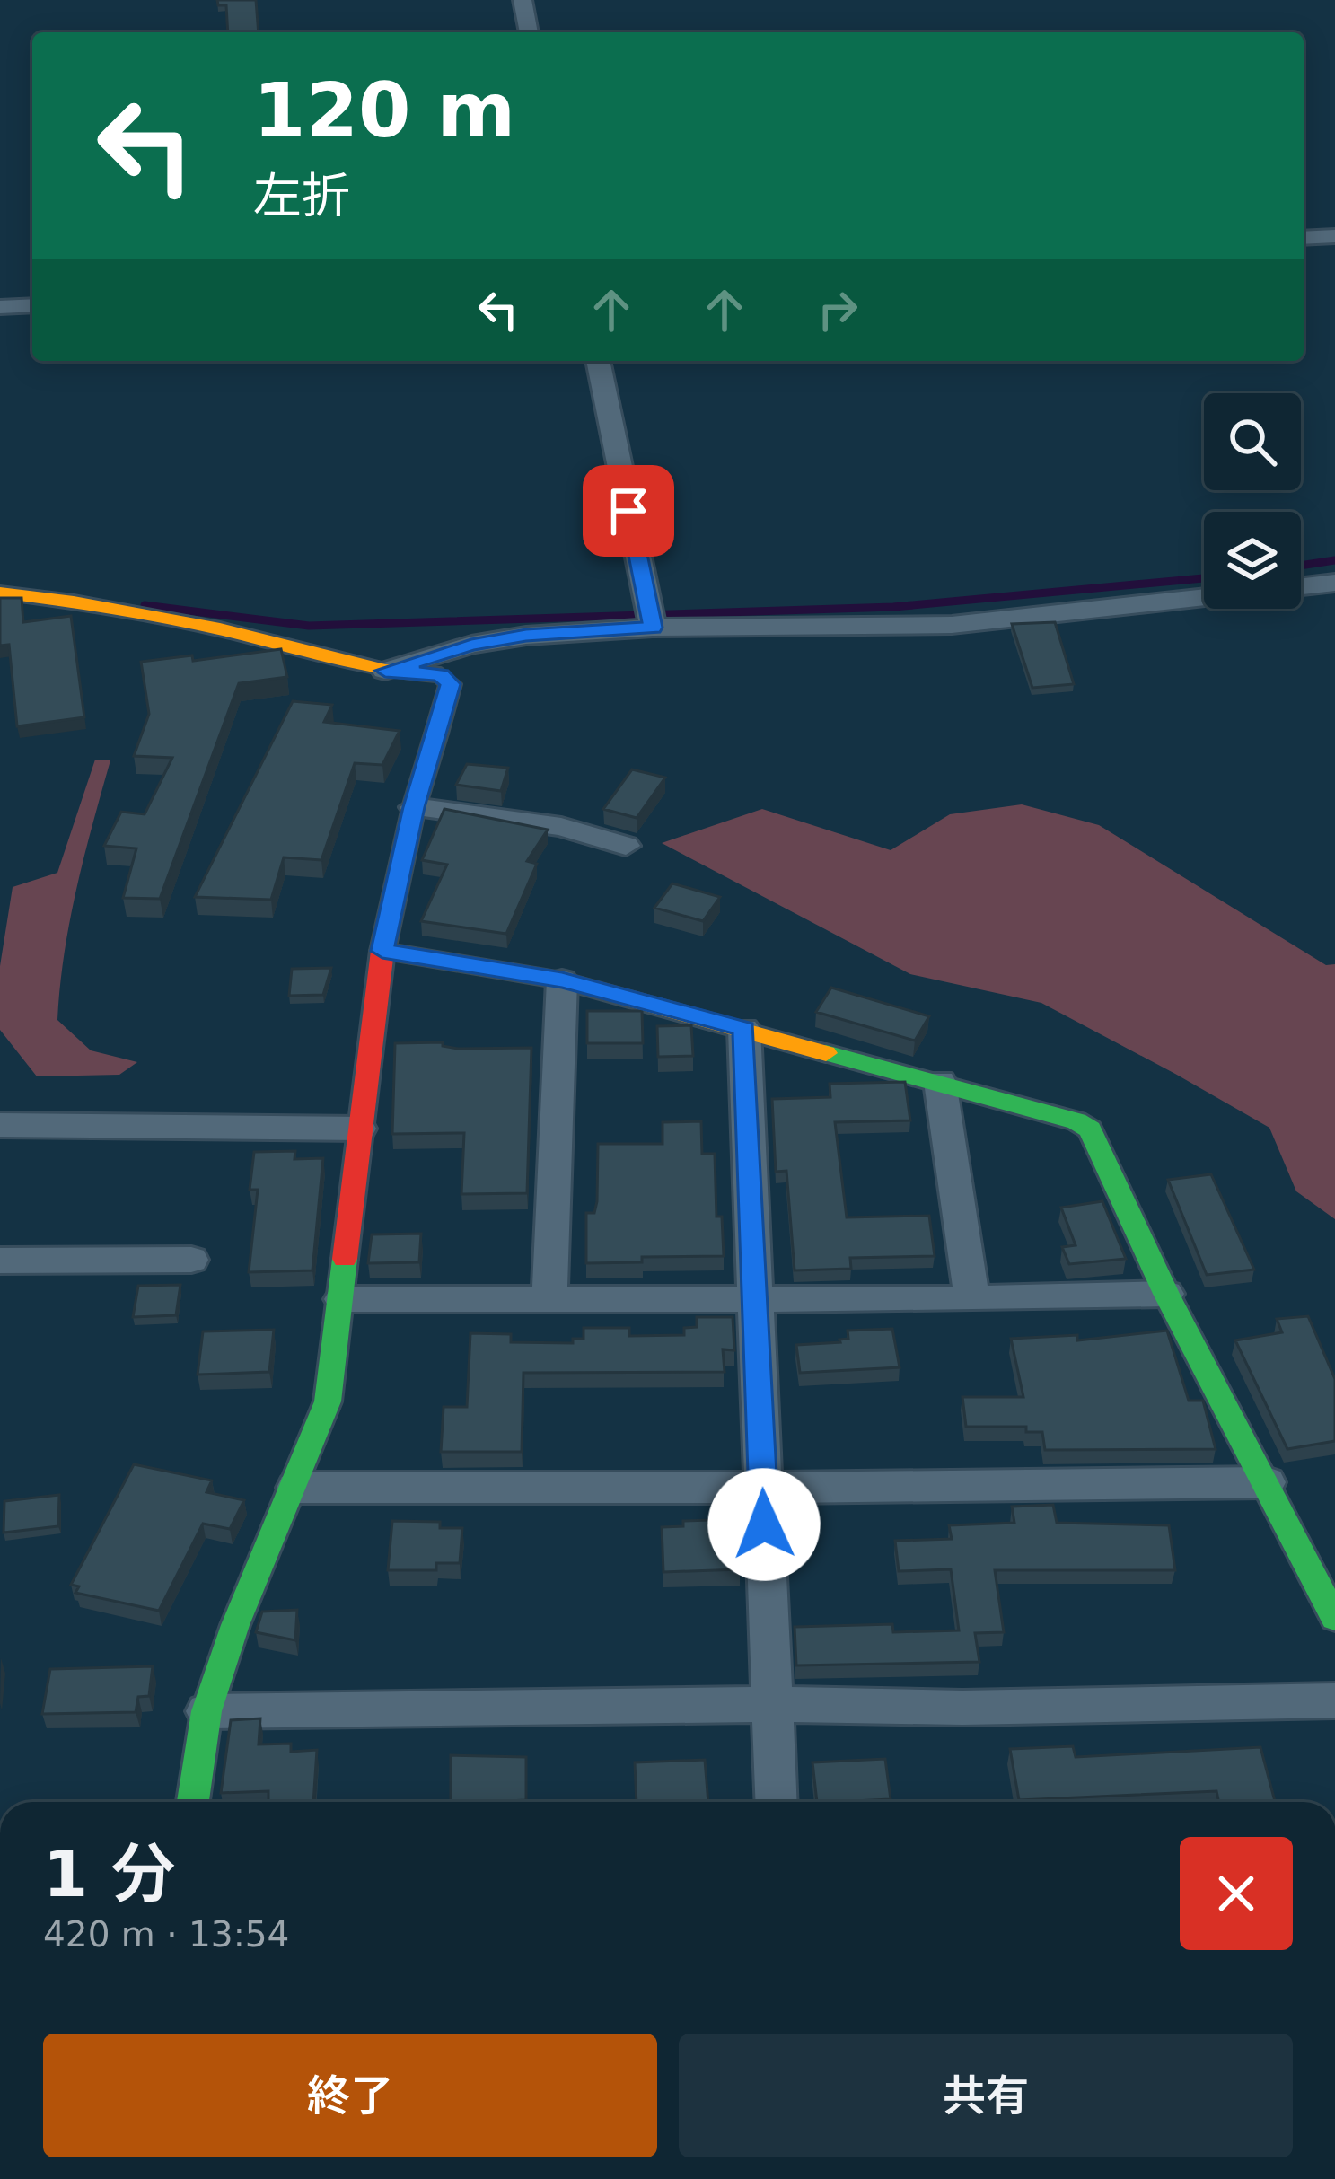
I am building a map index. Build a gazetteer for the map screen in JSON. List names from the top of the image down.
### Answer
{
  "page": {
    "turn": ["120 m", "左折"],
    "heading": ["1 分", "420 m · 13:54"],
    "buttons": ["終了", "共有"]
  }
}
